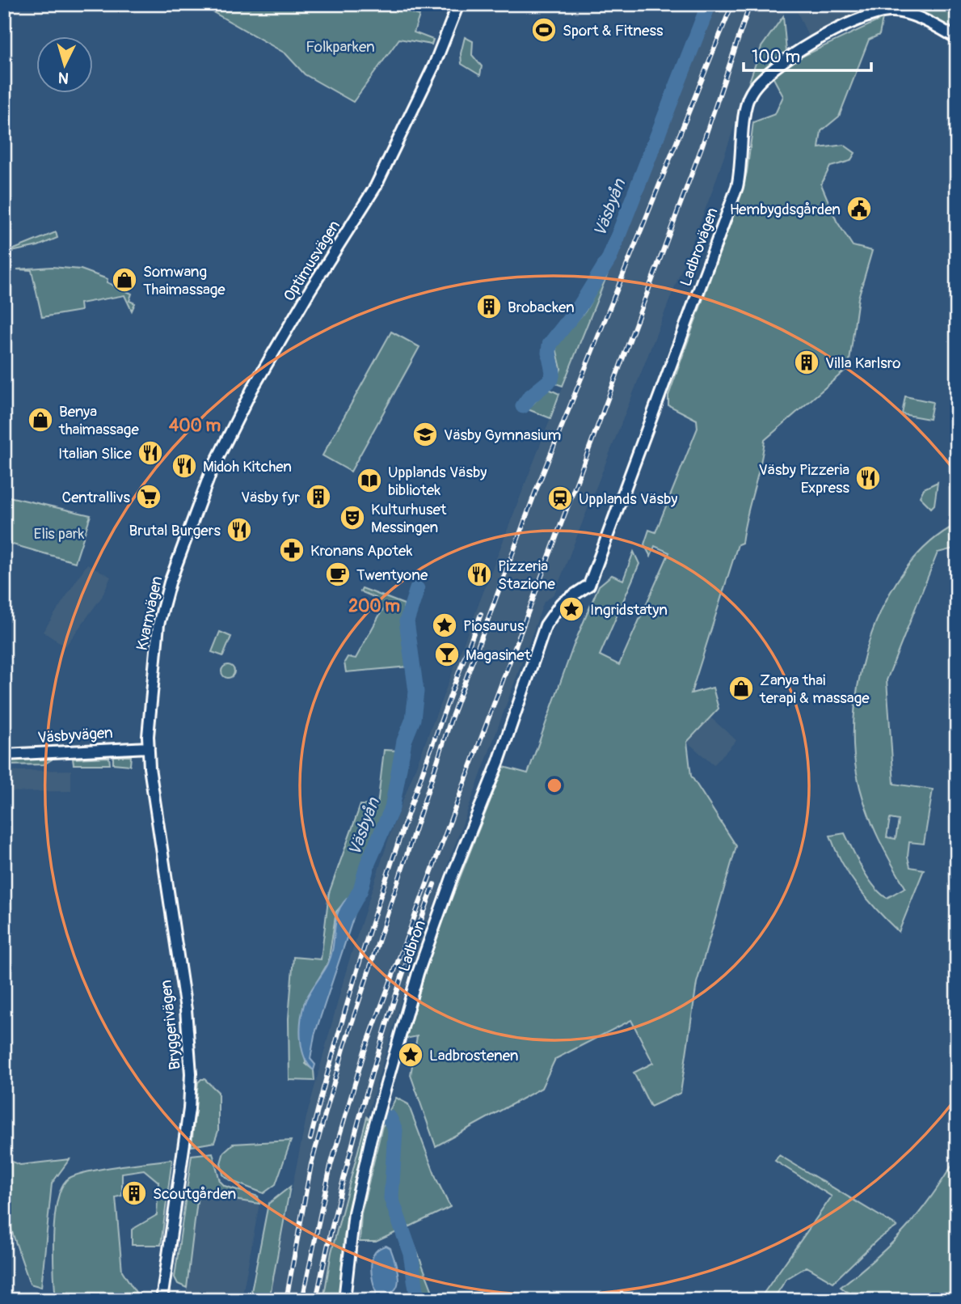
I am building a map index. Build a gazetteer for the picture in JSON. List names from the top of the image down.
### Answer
{
  "streets": {
    "street": [
      "Ladbrovägen",
      "Optimusvägen",
      "Kvarnvägen",
      "Väsbyvägen",
      "Ladbron",
      "Bryggerivägen"
    ]
  },
  "crossings": [
    ["Ladbrovägen", "Ladbron"],
    ["Optimusvägen", "Kvarnvägen"],
    ["Kvarnvägen", "Väsbyvägen"],
    ["Kvarnvägen", "Bryggerivägen"],
    ["Väsbyvägen", "Bryggerivägen"]
  ],
  "water": ["Väsbyån"],
  "parks": ["Folkparken", "Elis park"],
  "places": {
    "sports": ["Sport & Fitness"],
    "public building": ["Hembygdsgården"],
    "shop": ["Somwang Thaimassage", "Benya thaimassage", "Zanya thai terapi & massage"],
    "building": [
      "Brobacken",
      "Villa Karlsro",
      "Väsby fyr",
      "Scoutgården"
    ],
    "school or university": ["Väsby Gymnasium"],
    "restaurant": [
      "Italian Slice",
      "Midoh Kitchen",
      "Väsby Pizzeria Express",
      "Brutal Burgers",
      "Pizzeria Stazione"
    ],
    "library": ["Upplands Väsby bibliotek"],
    "supermarket": ["Centrallivs"],
    "station": ["Upplands Väsby"],
    "theatre": ["Kulturhuset Messingen"],
    "pharmacy": ["Kronans Apotek"],
    "cafe": ["Twentyone"],
    "place": ["Ingridstatyn", "Piosaurus", "Ladbrostenen"],
    "bar": ["Magasinet"]
  },
  "scale_bar": "100 m",
  "north": "bottom",
  "rings": ["400 m", "200 m"]
}
